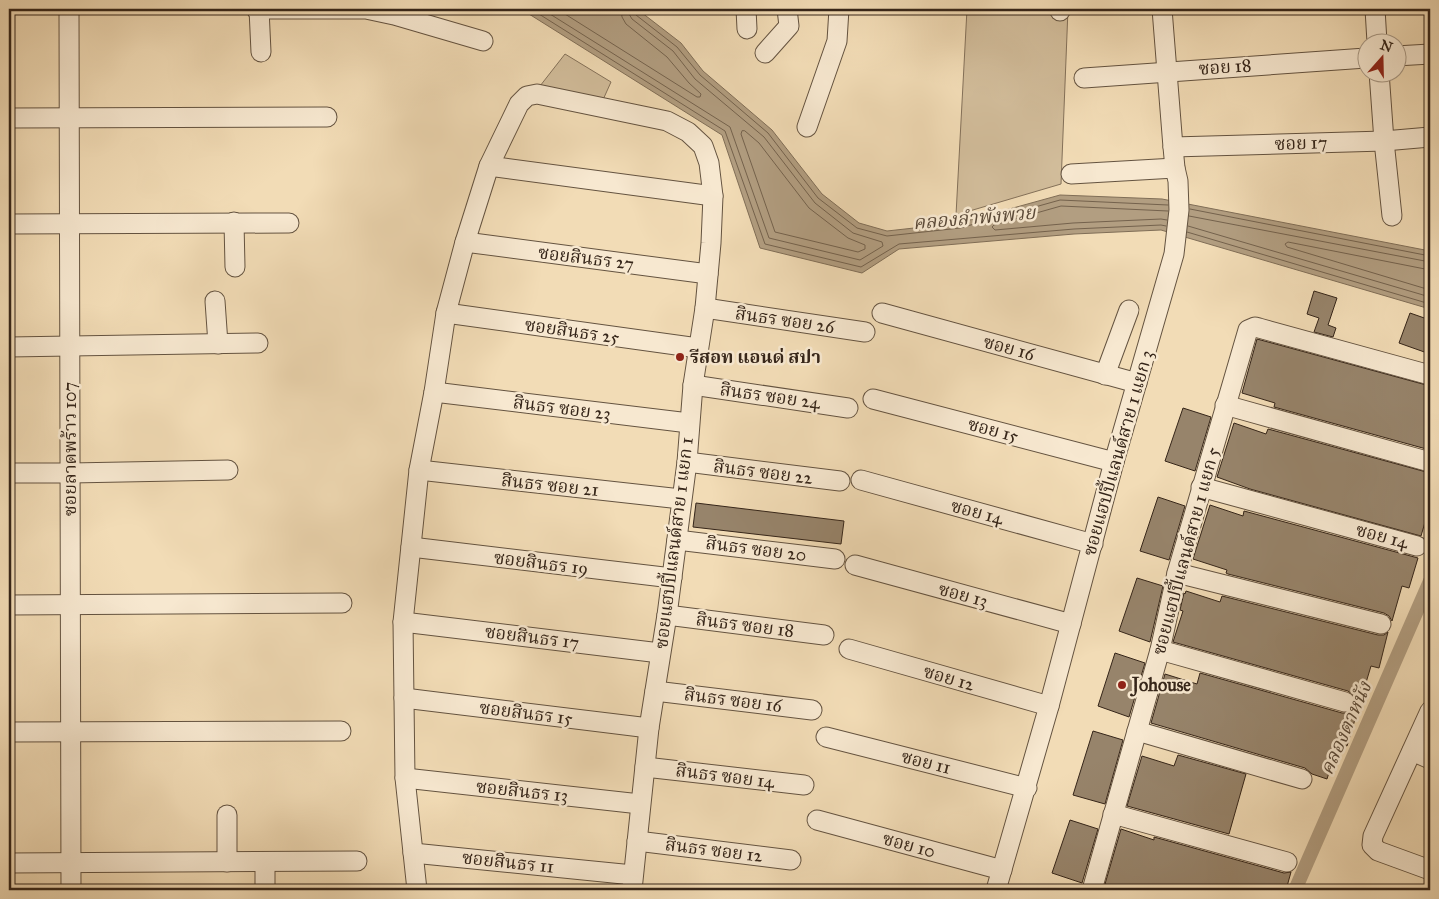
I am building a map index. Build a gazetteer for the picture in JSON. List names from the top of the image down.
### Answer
{
  "streets": {
    "street": [
      "ซอย 18",
      "ซอย 17",
      "ซอยสินธร 27",
      "สินธร ซอย 26",
      "ซอยสินธร 25",
      "ซอย 16",
      "สินธร ซอย 24",
      "สินธร ซอย 23",
      "ซอย 15",
      "ซอยลาดพร้าว 107",
      "ซอยแฮปปี้แลนด์สาย 1 แยก 3",
      "สินธร ซอย 22",
      "สินธร ซอย 21",
      "ซอย 14",
      "ซอยแฮปปี้แลนด์สาย 1 แยก 1",
      "สินธร ซอย 20",
      "ซอยแฮปปี้แลนด์สาย 1 แยก 5",
      "ซอยสินธร 19",
      "ซอย 13",
      "สินธร ซอย 18",
      "ซอยสินธร 17",
      "ซอย 12",
      "สินธร ซอย 16",
      "ซอยสินธร 15",
      "ซอย 11",
      "สินธร ซอย 14",
      "ซอยสินธร 13",
      "ซอย 10",
      "สินธร ซอย 12",
      "ซอยสินธร 11"
    ]
  },
  "crossings": [
    ["ซอย 18", "ซอยแฮปปี้แลนด์สาย 1 แยก 3"],
    ["ซอย 17", "ซอยแฮปปี้แลนด์สาย 1 แยก 3"],
    ["ซอยสินธร 27", "ซอยแฮปปี้แลนด์สาย 1 แยก 1"],
    ["สินธร ซอย 26", "ซอยแฮปปี้แลนด์สาย 1 แยก 1"],
    ["ซอยสินธร 25", "ซอยแฮปปี้แลนด์สาย 1 แยก 1"],
    ["ซอย 16", "ซอยแฮปปี้แลนด์สาย 1 แยก 3"],
    ["สินธร ซอย 24", "ซอยแฮปปี้แลนด์สาย 1 แยก 1"],
    ["สินธร ซอย 23", "ซอยแฮปปี้แลนด์สาย 1 แยก 1"],
    ["ซอย 15", "ซอยแฮปปี้แลนด์สาย 1 แยก 3"],
    ["ซอยแฮปปี้แลนด์สาย 1 แยก 3", "ซอย 14"],
    ["ซอยแฮปปี้แลนด์สาย 1 แยก 3", "ซอย 13"],
    ["ซอยแฮปปี้แลนด์สาย 1 แยก 3", "ซอย 12"],
    ["ซอยแฮปปี้แลนด์สาย 1 แยก 3", "ซอย 11"],
    ["ซอยแฮปปี้แลนด์สาย 1 แยก 3", "ซอย 10"],
    ["สินธร ซอย 22", "ซอยแฮปปี้แลนด์สาย 1 แยก 1"],
    ["สินธร ซอย 21", "ซอยแฮปปี้แลนด์สาย 1 แยก 1"],
    ["ซอย 14", "ซอยแฮปปี้แลนด์สาย 1 แยก 5"],
    ["ซอยแฮปปี้แลนด์สาย 1 แยก 1", "สินธร ซอย 20"],
    ["ซอยแฮปปี้แลนด์สาย 1 แยก 1", "ซอยสินธร 19"],
    ["ซอยแฮปปี้แลนด์สาย 1 แยก 1", "สินธร ซอย 18"],
    ["ซอยแฮปปี้แลนด์สาย 1 แยก 1", "ซอยสินธร 17"],
    ["ซอยแฮปปี้แลนด์สาย 1 แยก 1", "สินธร ซอย 16"],
    ["ซอยแฮปปี้แลนด์สาย 1 แยก 1", "ซอยสินธร 15"],
    ["ซอยแฮปปี้แลนด์สาย 1 แยก 1", "สินธร ซอย 14"],
    ["ซอยแฮปปี้แลนด์สาย 1 แยก 1", "ซอยสินธร 13"],
    ["ซอยแฮปปี้แลนด์สาย 1 แยก 1", "สินธร ซอย 12"],
    ["ซอยแฮปปี้แลนด์สาย 1 แยก 1", "ซอยสินธร 11"]
  ],
  "water": ["คลองลำพังพวย", "คลองตาหนัง"],
  "places": ["รีสอท แอนด่ สปา", "Johouse"],
  "north": "top"
}
